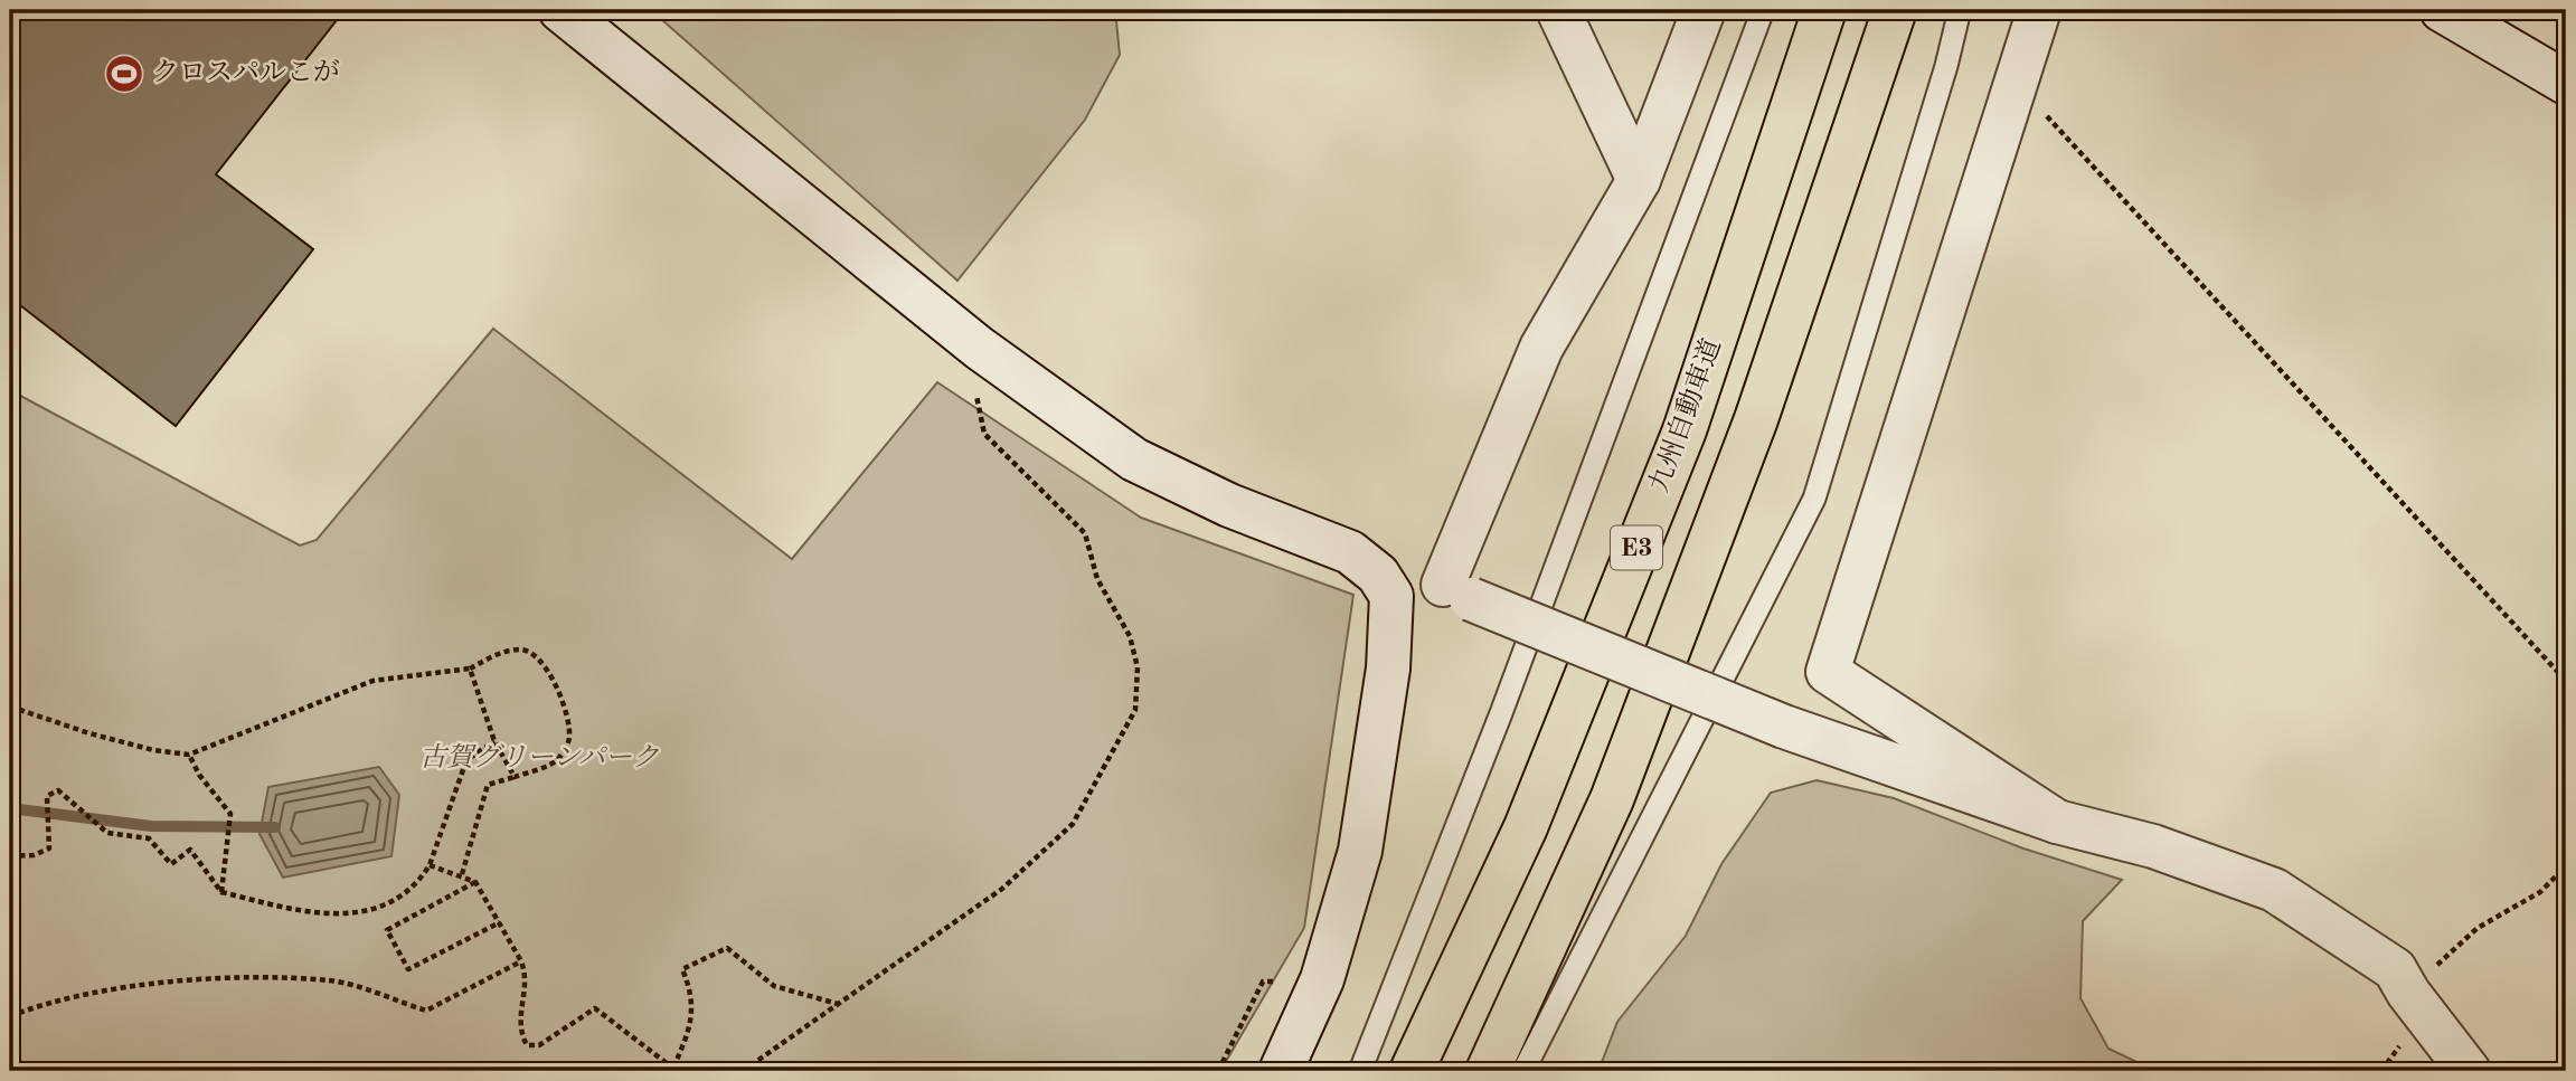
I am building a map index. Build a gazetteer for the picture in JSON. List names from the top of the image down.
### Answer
{
  "streets": {
    "highway": ["九州自動車道", "E3"]
  },
  "parks": ["古賀グリーンパーク"],
  "places": {
    "sports": ["クロスパルこが"]
  }
}
